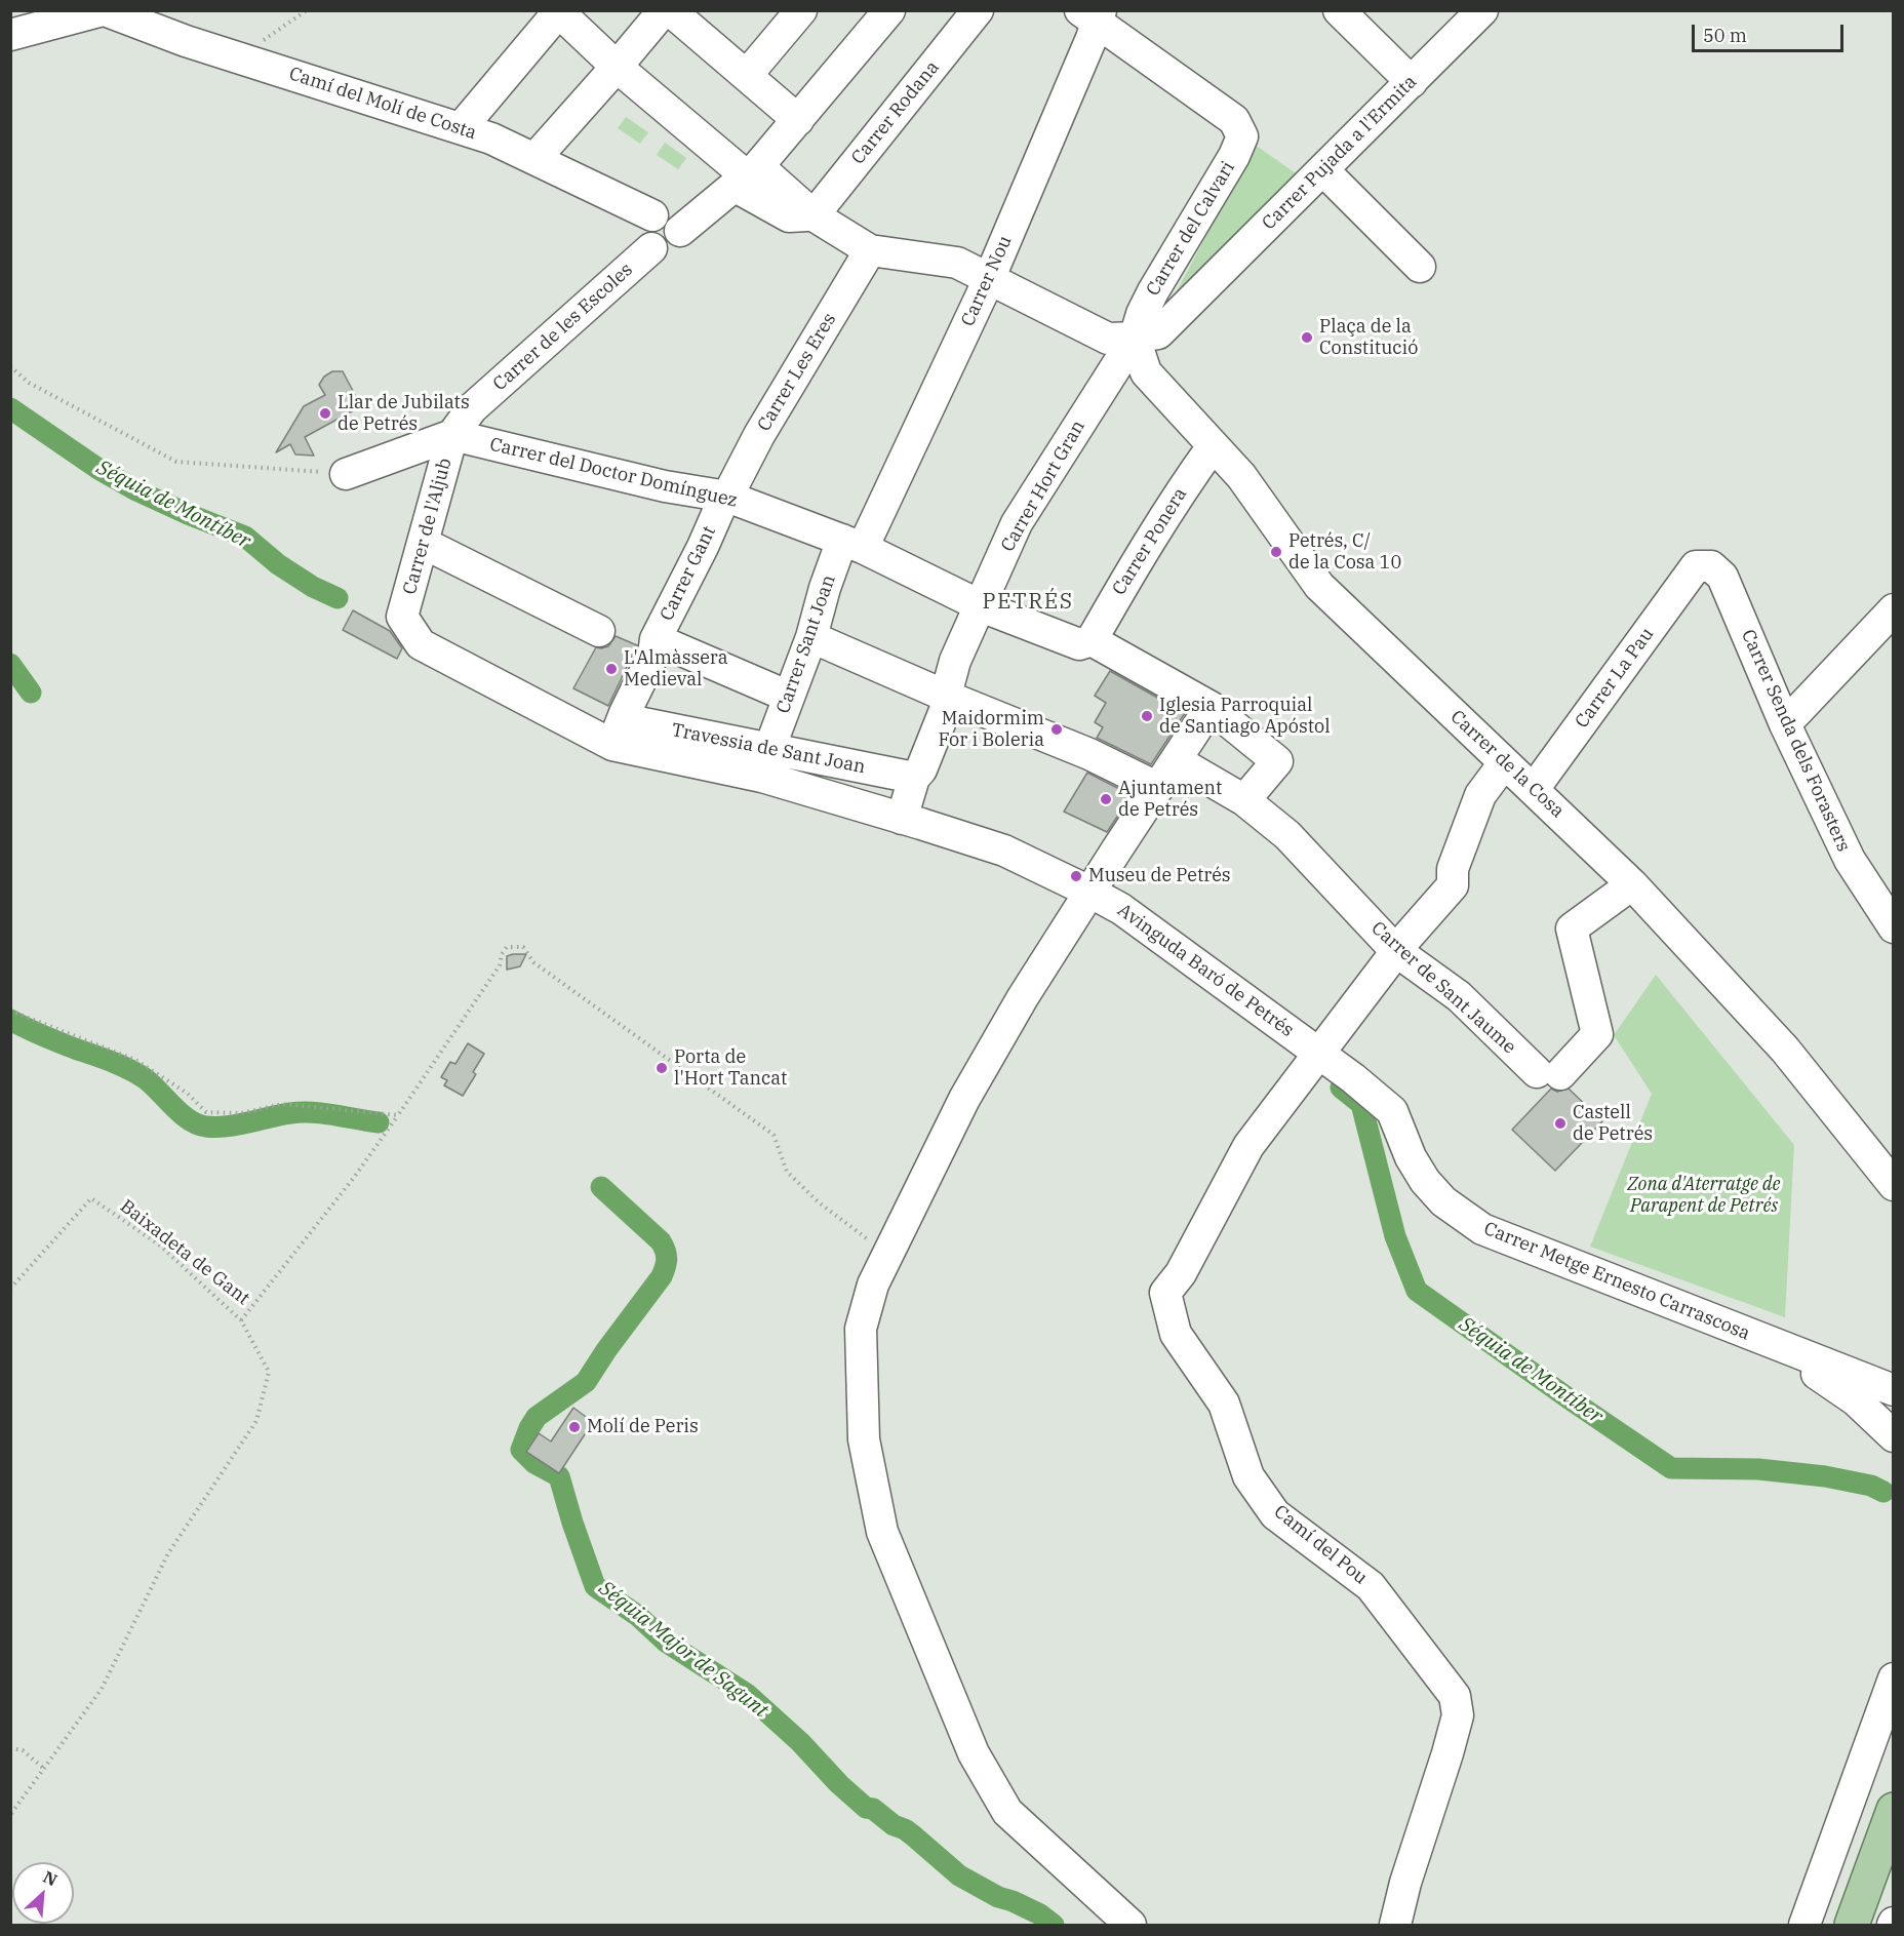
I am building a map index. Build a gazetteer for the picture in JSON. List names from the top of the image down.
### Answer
{
  "streets": {
    "street": [
      "Camí del Molí de Costa",
      "Carrer Rodana",
      "Carrer Pujada a l'Ermita",
      "Carrer del Calvari",
      "Carrer Nou",
      "Carrer de les Escoles",
      "Carrer Les Eres",
      "Carrer del Doctor Domínguez",
      "Carrer Hort Gran",
      "Carrer de l'Aljub",
      "Carrer Ponera",
      "Carrer Gant",
      "Carrer Sant Joan",
      "Carrer La Pau",
      "Carrer Senda dels Forasters",
      "Travessia de Sant Joan",
      "Carrer de la Cosa",
      "Avinguda Baró de Petrés",
      "Carrer de Sant Jaume",
      "Carrer Metge Ernesto Carrascosa",
      "Camí del Pou"
    ],
    "path": ["Baixadeta de Gant"]
  },
  "crossings": [
    ["Camí del Molí de Costa", "Carrer de les Escoles"],
    ["Carrer Pujada a l'Ermita", "Carrer del Calvari"],
    ["Carrer Pujada a l'Ermita", "Carrer Hort Gran"],
    ["Carrer Pujada a l'Ermita", "Carrer de la Cosa"],
    ["Carrer del Calvari", "Carrer Nou"],
    ["Carrer del Calvari", "Carrer Hort Gran"],
    ["Carrer del Calvari", "Carrer de la Cosa"],
    ["Carrer Nou", "Carrer del Doctor Domínguez"],
    ["Carrer Nou", "Carrer Sant Joan"],
    ["Carrer de les Escoles", "Carrer del Doctor Domínguez"],
    ["Carrer de les Escoles", "Carrer de l'Aljub"],
    ["Carrer Les Eres", "Carrer del Doctor Domínguez"],
    ["Carrer Les Eres", "Carrer Gant"],
    ["Carrer del Doctor Domínguez", "Carrer Hort Gran"],
    ["Carrer del Doctor Domínguez", "Carrer de l'Aljub"],
    ["Carrer del Doctor Domínguez", "Carrer Ponera"],
    ["Carrer del Doctor Domínguez", "Carrer Gant"],
    ["Carrer del Doctor Domínguez", "Carrer Sant Joan"],
    ["Carrer del Doctor Domínguez", "Carrer de Sant Jaume"],
    ["Carrer Hort Gran", "Travessia de Sant Joan"],
    ["Carrer Hort Gran", "Carrer de la Cosa"],
    ["Carrer Hort Gran", "Avinguda Baró de Petrés"],
    ["Carrer de l'Aljub", "Carrer Gant"],
    ["Carrer de l'Aljub", "Travessia de Sant Joan"],
    ["Carrer de l'Aljub", "Avinguda Baró de Petrés"],
    ["Carrer Ponera", "Carrer de la Cosa"],
    ["Carrer Gant", "Travessia de Sant Joan"],
    ["Carrer Gant", "Avinguda Baró de Petrés"],
    ["Carrer Sant Joan", "Travessia de Sant Joan"],
    ["Carrer La Pau", "Carrer Senda dels Forasters"],
    ["Carrer La Pau", "Carrer de la Cosa"],
    ["Travessia de Sant Joan", "Avinguda Baró de Petrés"],
    ["Carrer de la Cosa", "Carrer de Sant Jaume"],
    ["Carrer de la Cosa", "Camí del Pou"],
    ["Avinguda Baró de Petrés", "Carrer Metge Ernesto Carrascosa"],
    ["Avinguda Baró de Petrés", "Camí del Pou"],
    ["Carrer de Sant Jaume", "Camí del Pou"],
    ["Carrer Metge Ernesto Carrascosa", "Camí del Pou"]
  ],
  "districts": ["PETRÉS"],
  "water": ["Séquia de Montíber", "Séquia Major de Sagunt"],
  "parks": ["Zona d'Aterratge de Parapent de Petrés"],
  "places": [
    "Plaça de la Constitució",
    "Llar de Jubilats de Petrés",
    "Petrés, C/ de la Cosa 10",
    "L'Almàssera Medieval",
    "Iglesia Parroquial de Santiago Apóstol",
    "Maidormim For i Boleria",
    "Ajuntament de Petrés",
    "Museu de Petrés",
    "Porta de l'Hort Tancat",
    "Castell de Petrés",
    "Molí de Peris"
  ],
  "scale_bar": "50 m",
  "north": "top right"
}
